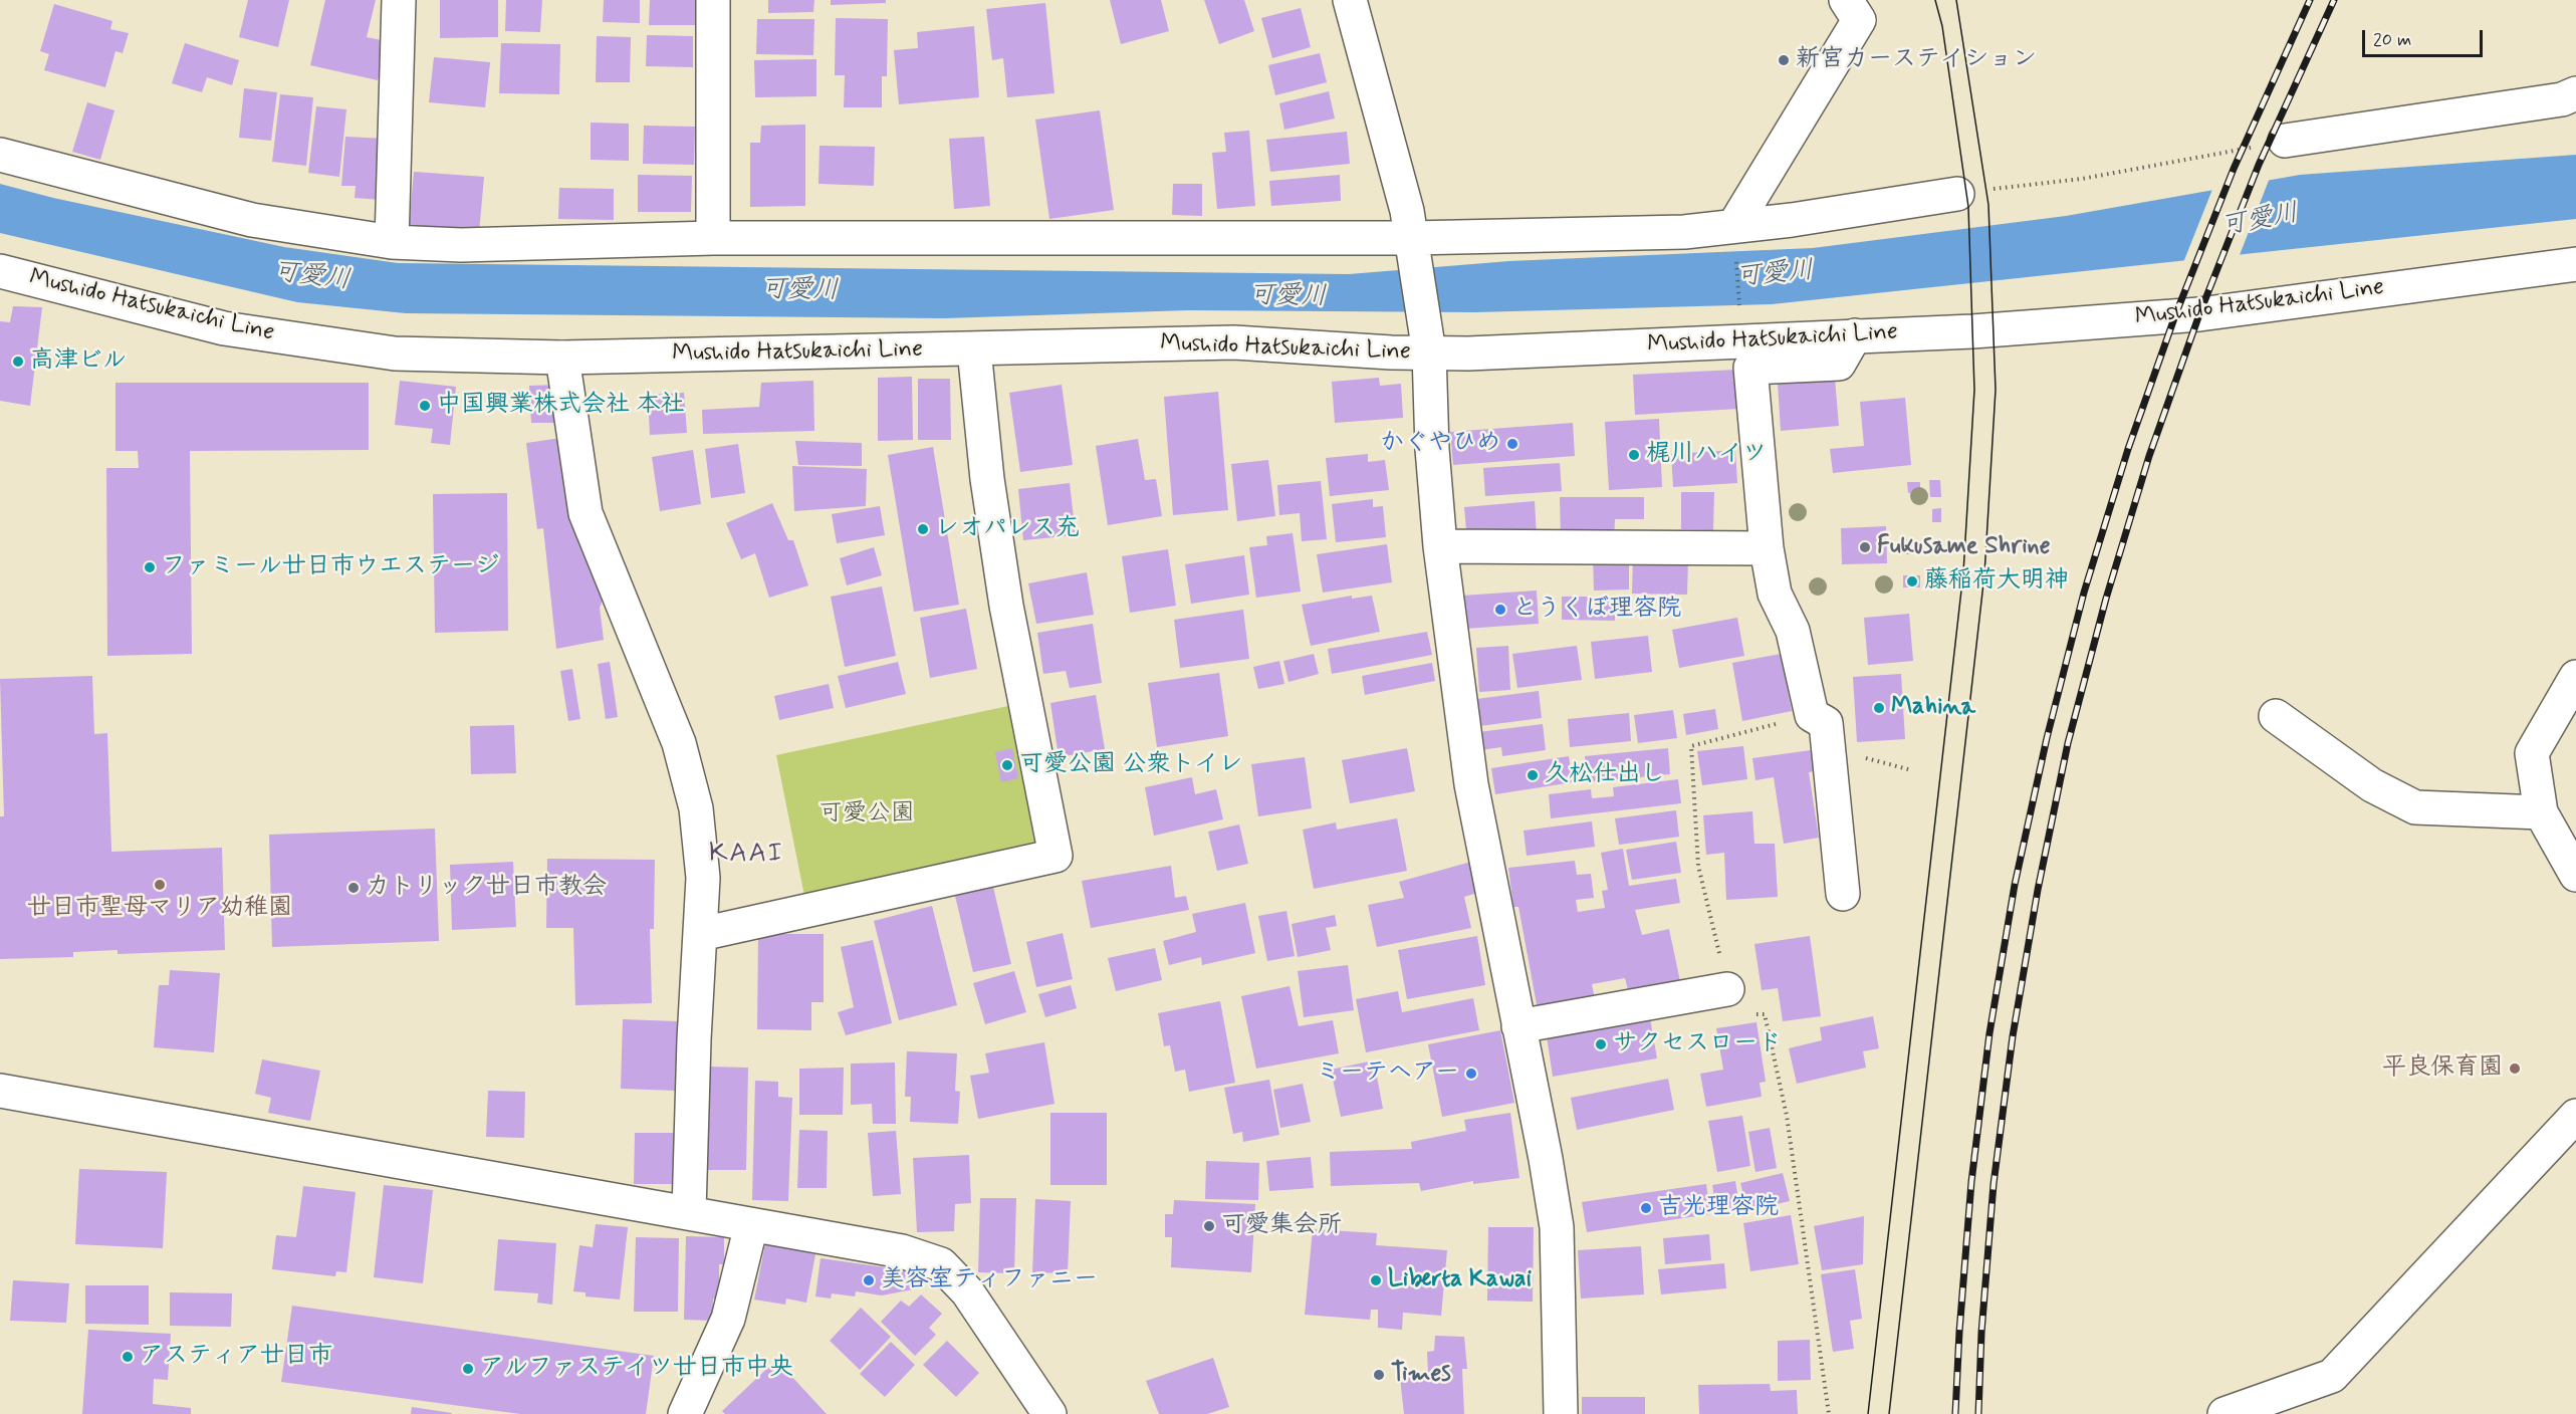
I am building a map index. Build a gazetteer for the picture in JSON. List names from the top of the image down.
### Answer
{
  "streets": {
    "street": ["Mushido Hatsukaichi Line"]
  },
  "districts": ["KAAI"],
  "water": ["可愛川"],
  "parks": ["可愛公園"],
  "places": [
    "新宮カーステイション",
    "高津ビル",
    "中国興業株式会社 本社",
    "かぐやひめ",
    "梶川ハイツ",
    "レオパレス充",
    "Fukusame Shrine",
    "ファミール廿日市ウエステージ",
    "藤稲荷大明神",
    "とうくぼ理容院",
    "Mahina",
    "可愛公園 公衆トイレ",
    "久松仕出し",
    "廿日市聖母マリア幼稚園",
    "カトリック廿日市教会",
    "サクセスロード",
    "平良保育園",
    "ミーテヘアー",
    "吉光理容院",
    "可愛集会所",
    "美容室ティファニー",
    "Liberta Kawai",
    "アスティア廿日市",
    "アルファステイツ廿日市中央",
    "Times"
  ],
  "scale_bar": "20 m"
}
